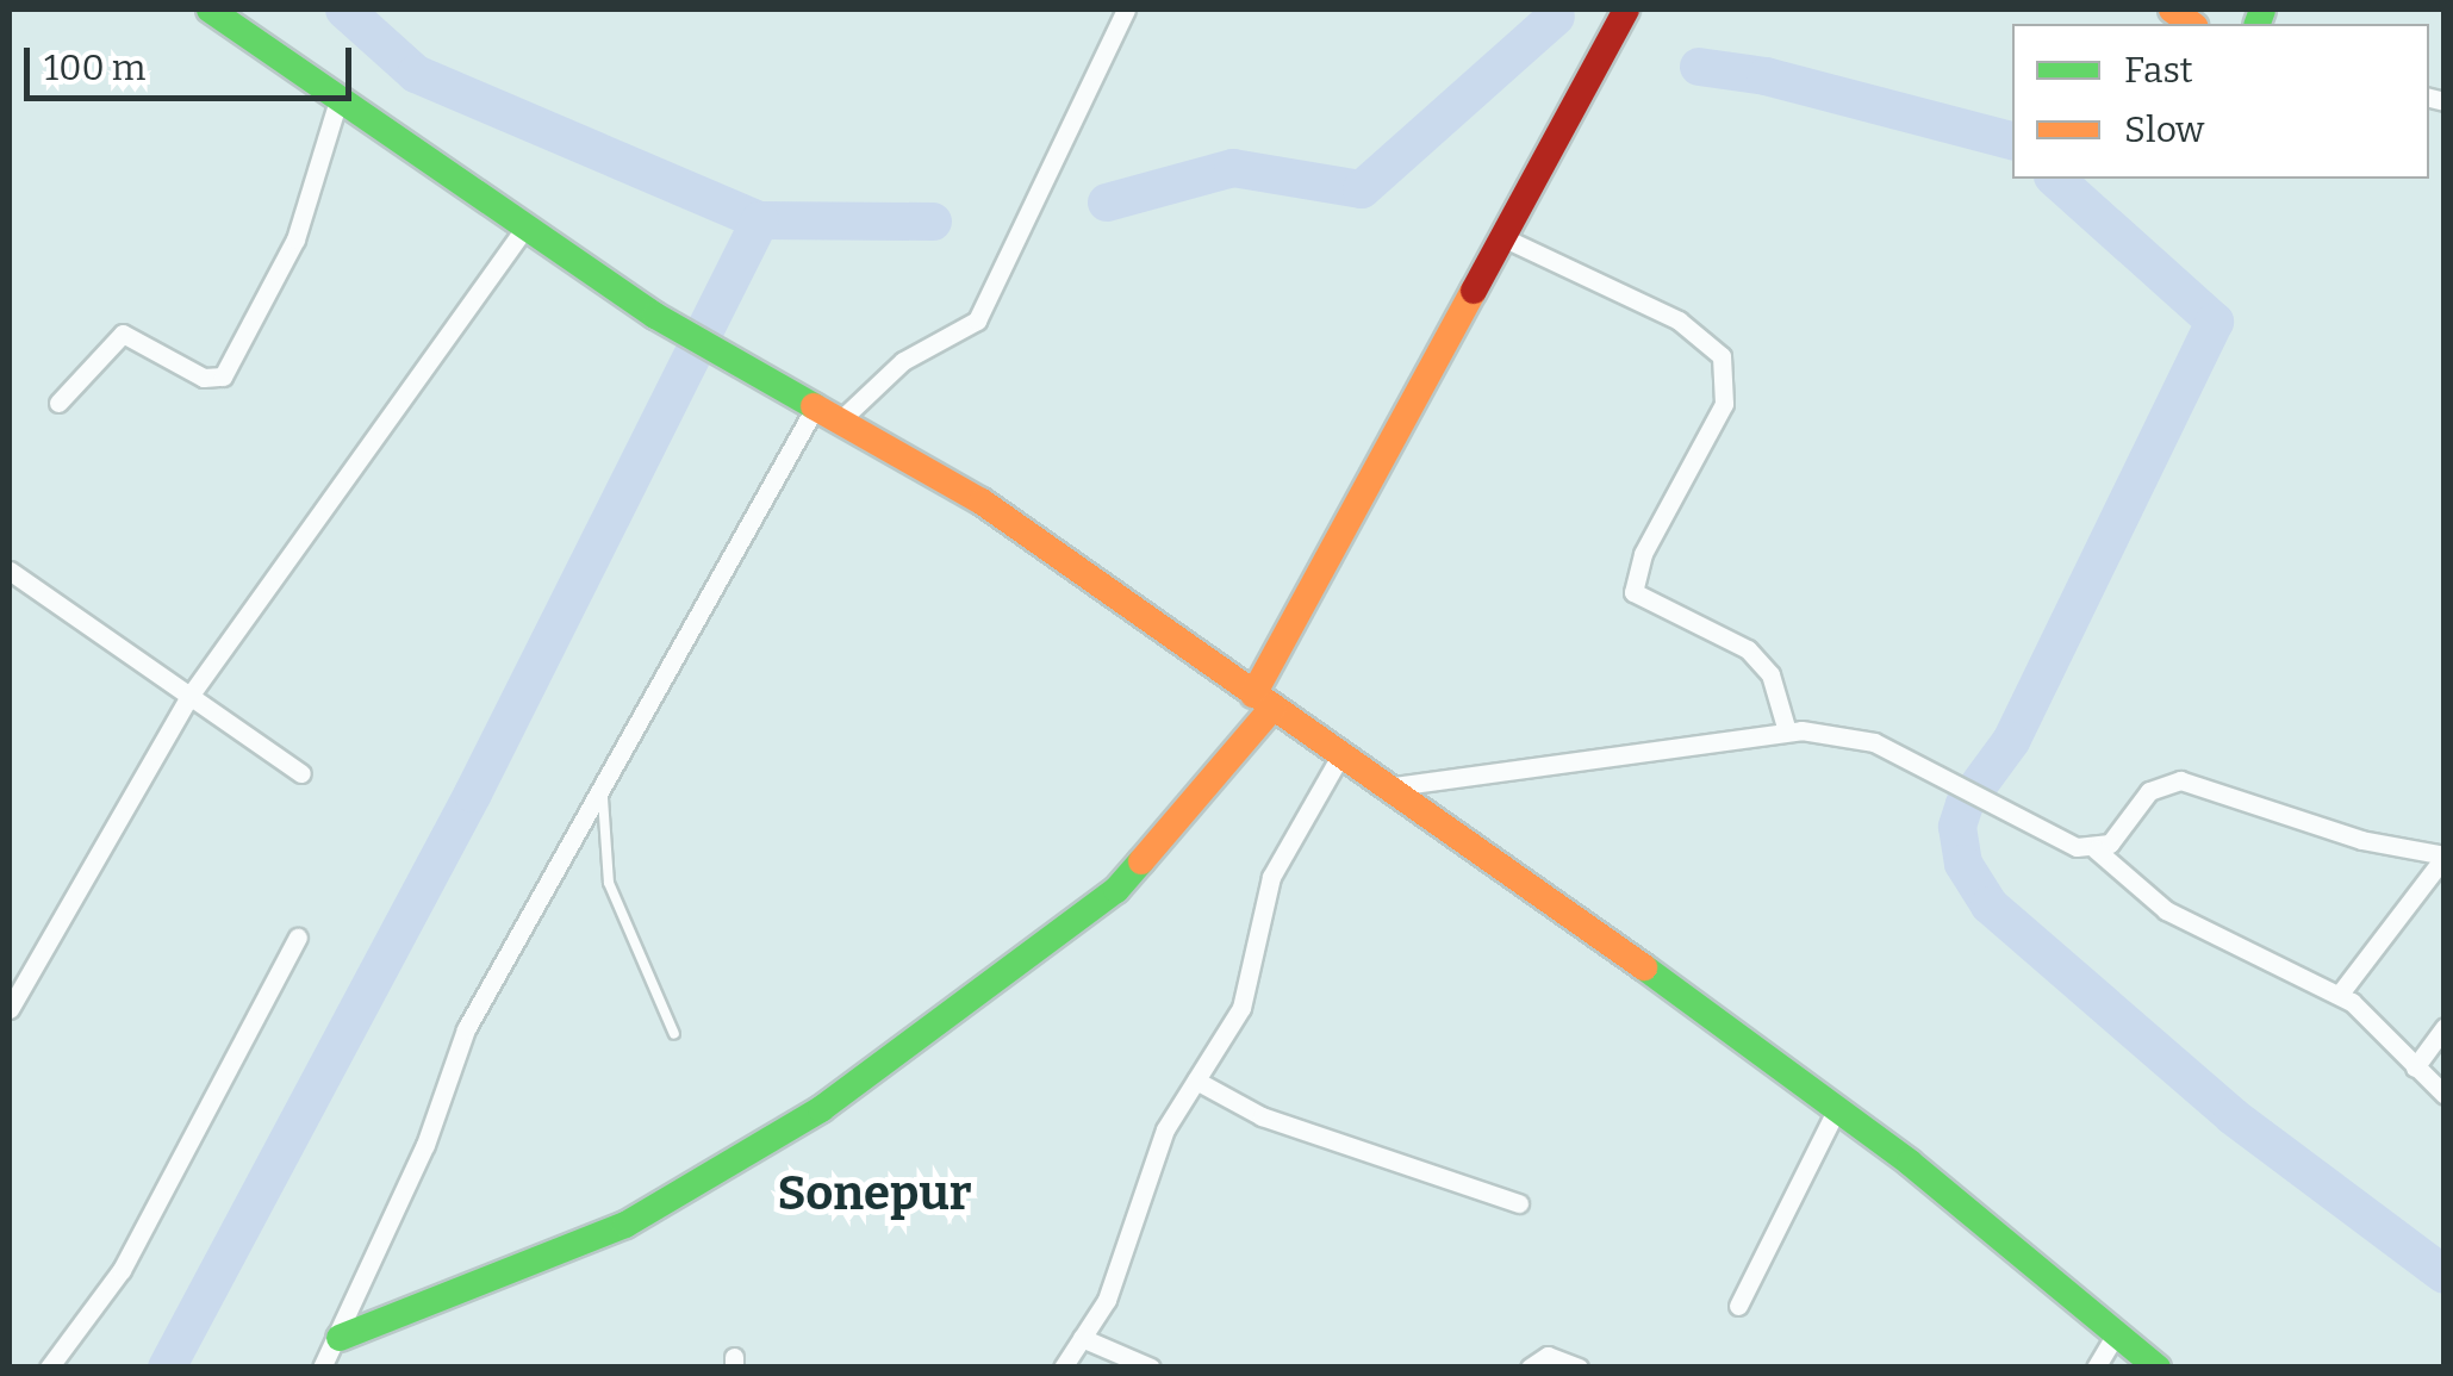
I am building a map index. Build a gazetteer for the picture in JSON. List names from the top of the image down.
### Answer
{
  "districts": ["Sonepur"],
  "legend": ["Fast", "Slow"],
  "scale_bar": "100 m"
}
